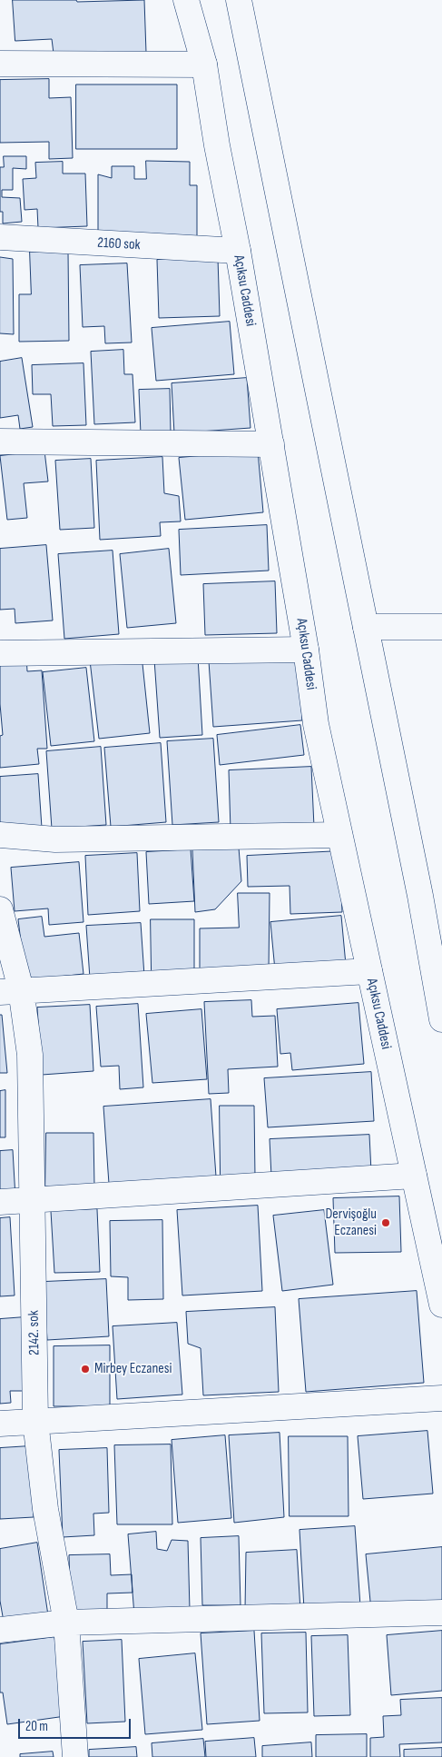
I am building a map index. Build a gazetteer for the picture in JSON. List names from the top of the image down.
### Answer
{
  "streets": {
    "street": ["2160 sok", "Açıksu Caddesi", "2142. sok"]
  },
  "crossings": [
    ["2160 sok", "Açıksu Caddesi"]
  ],
  "places": ["Dervişoğlu Eczanesi", "Mirbey Eczanesi"],
  "scale_bar": "20 m"
}
